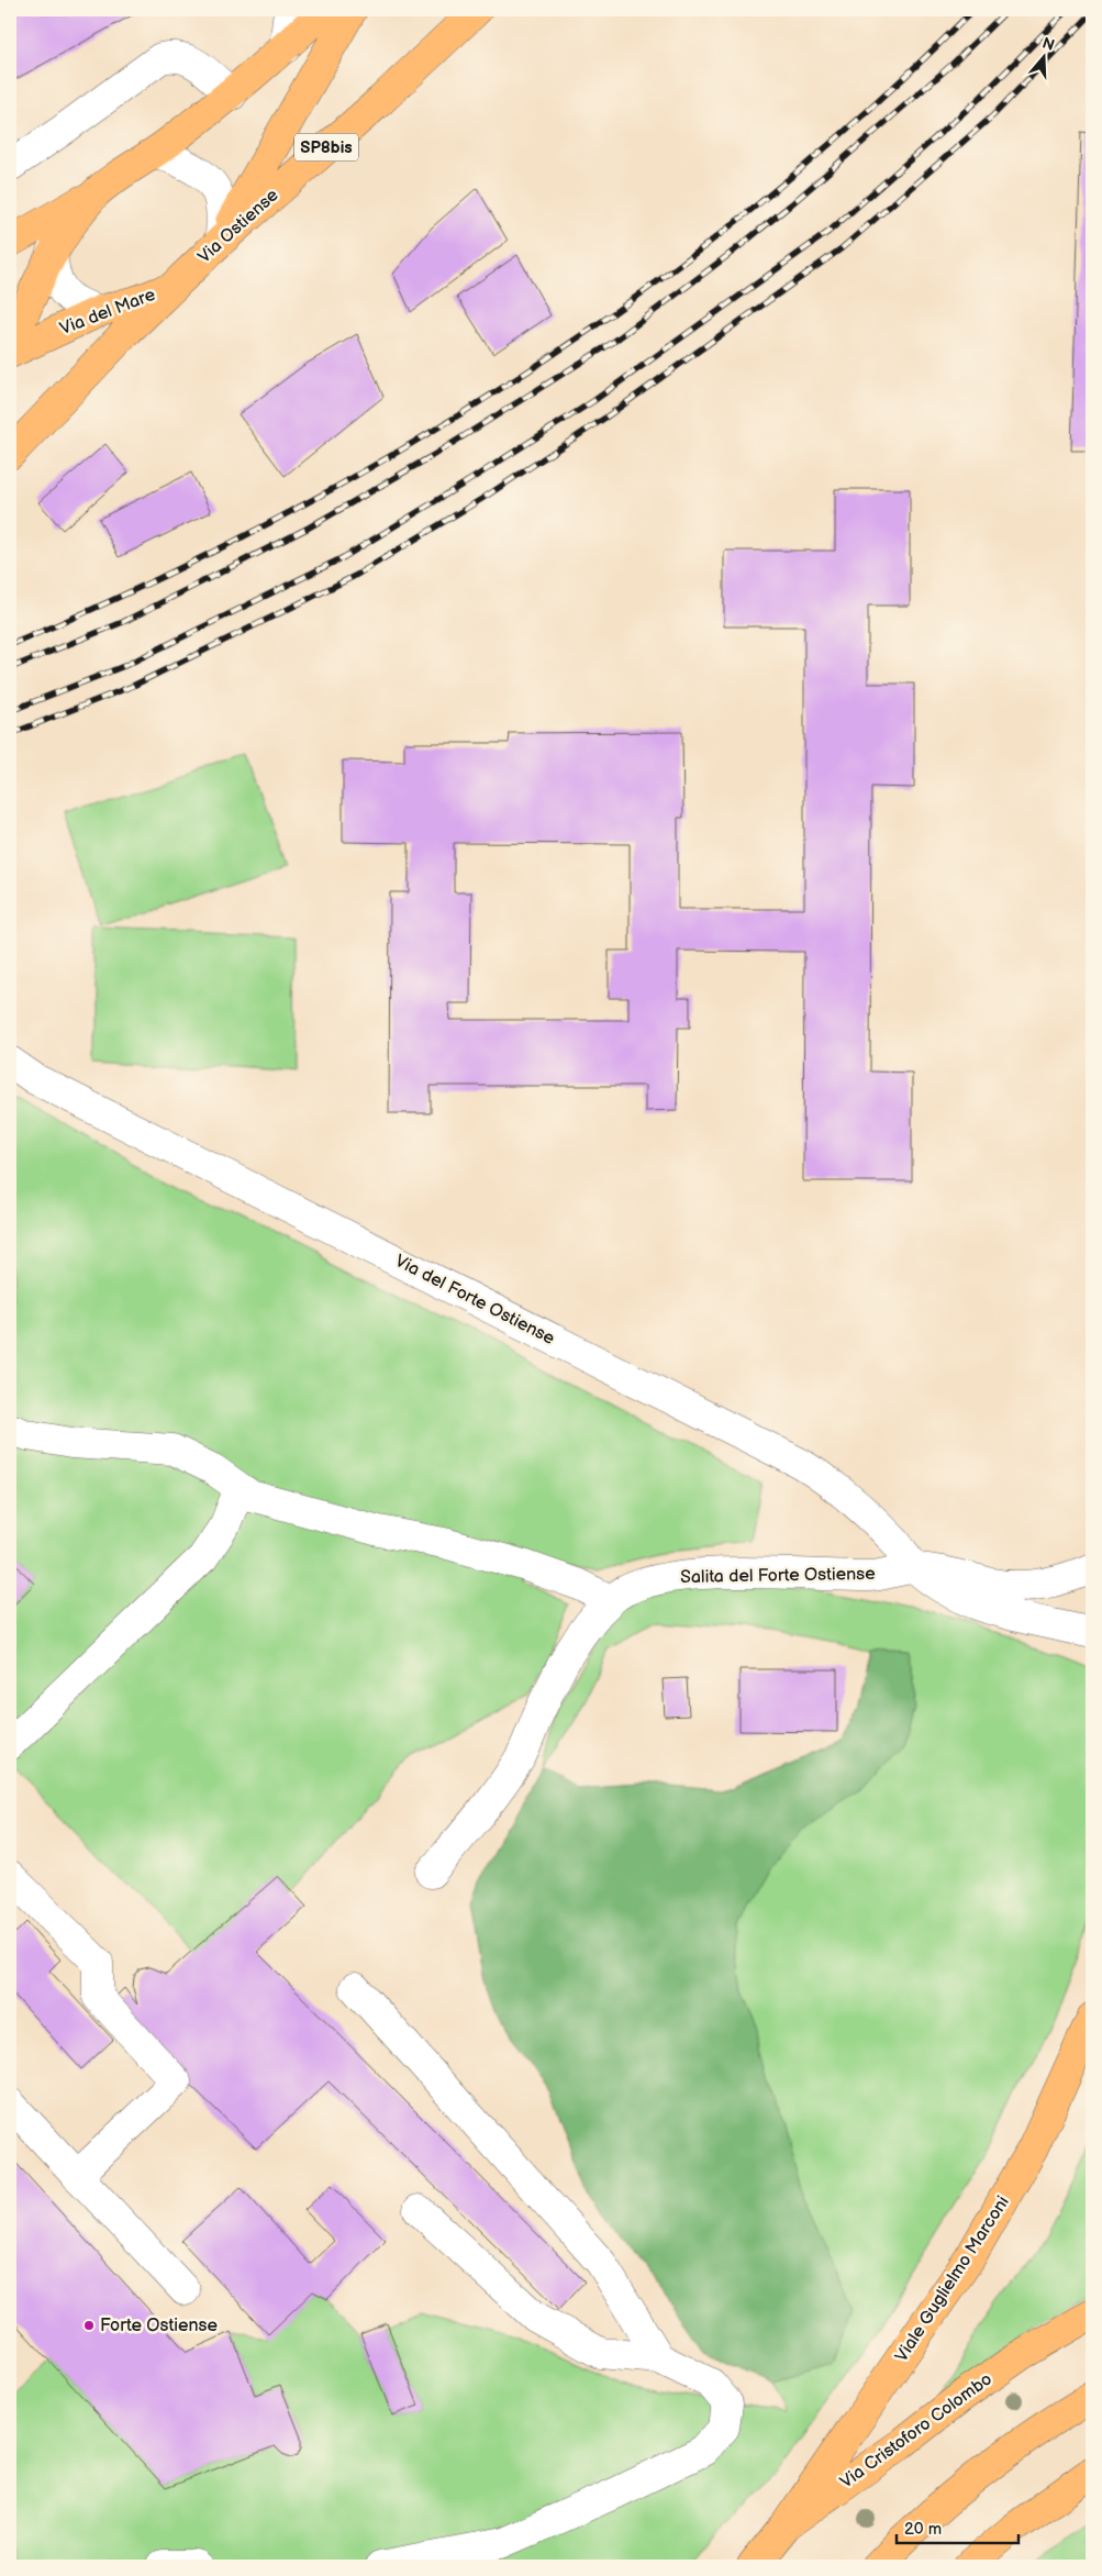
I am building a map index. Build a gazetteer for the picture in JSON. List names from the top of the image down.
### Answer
{
  "streets": {
    "main road": [
      "SP8bis",
      "Via Ostiense",
      "Via del Mare",
      "Viale Guglielmo Marconi",
      "Via Cristoforo Colombo"
    ],
    "street": ["Via del Forte Ostiense", "Salita del Forte Ostiense"]
  },
  "crossings": [
    ["Via Ostiense", "Via del Mare"],
    ["Via del Forte Ostiense", "Salita del Forte Ostiense"],
    ["Viale Guglielmo Marconi", "Via Cristoforo Colombo"]
  ],
  "places": ["Forte Ostiense"],
  "scale_bar": "20 m",
  "north": "top"
}
